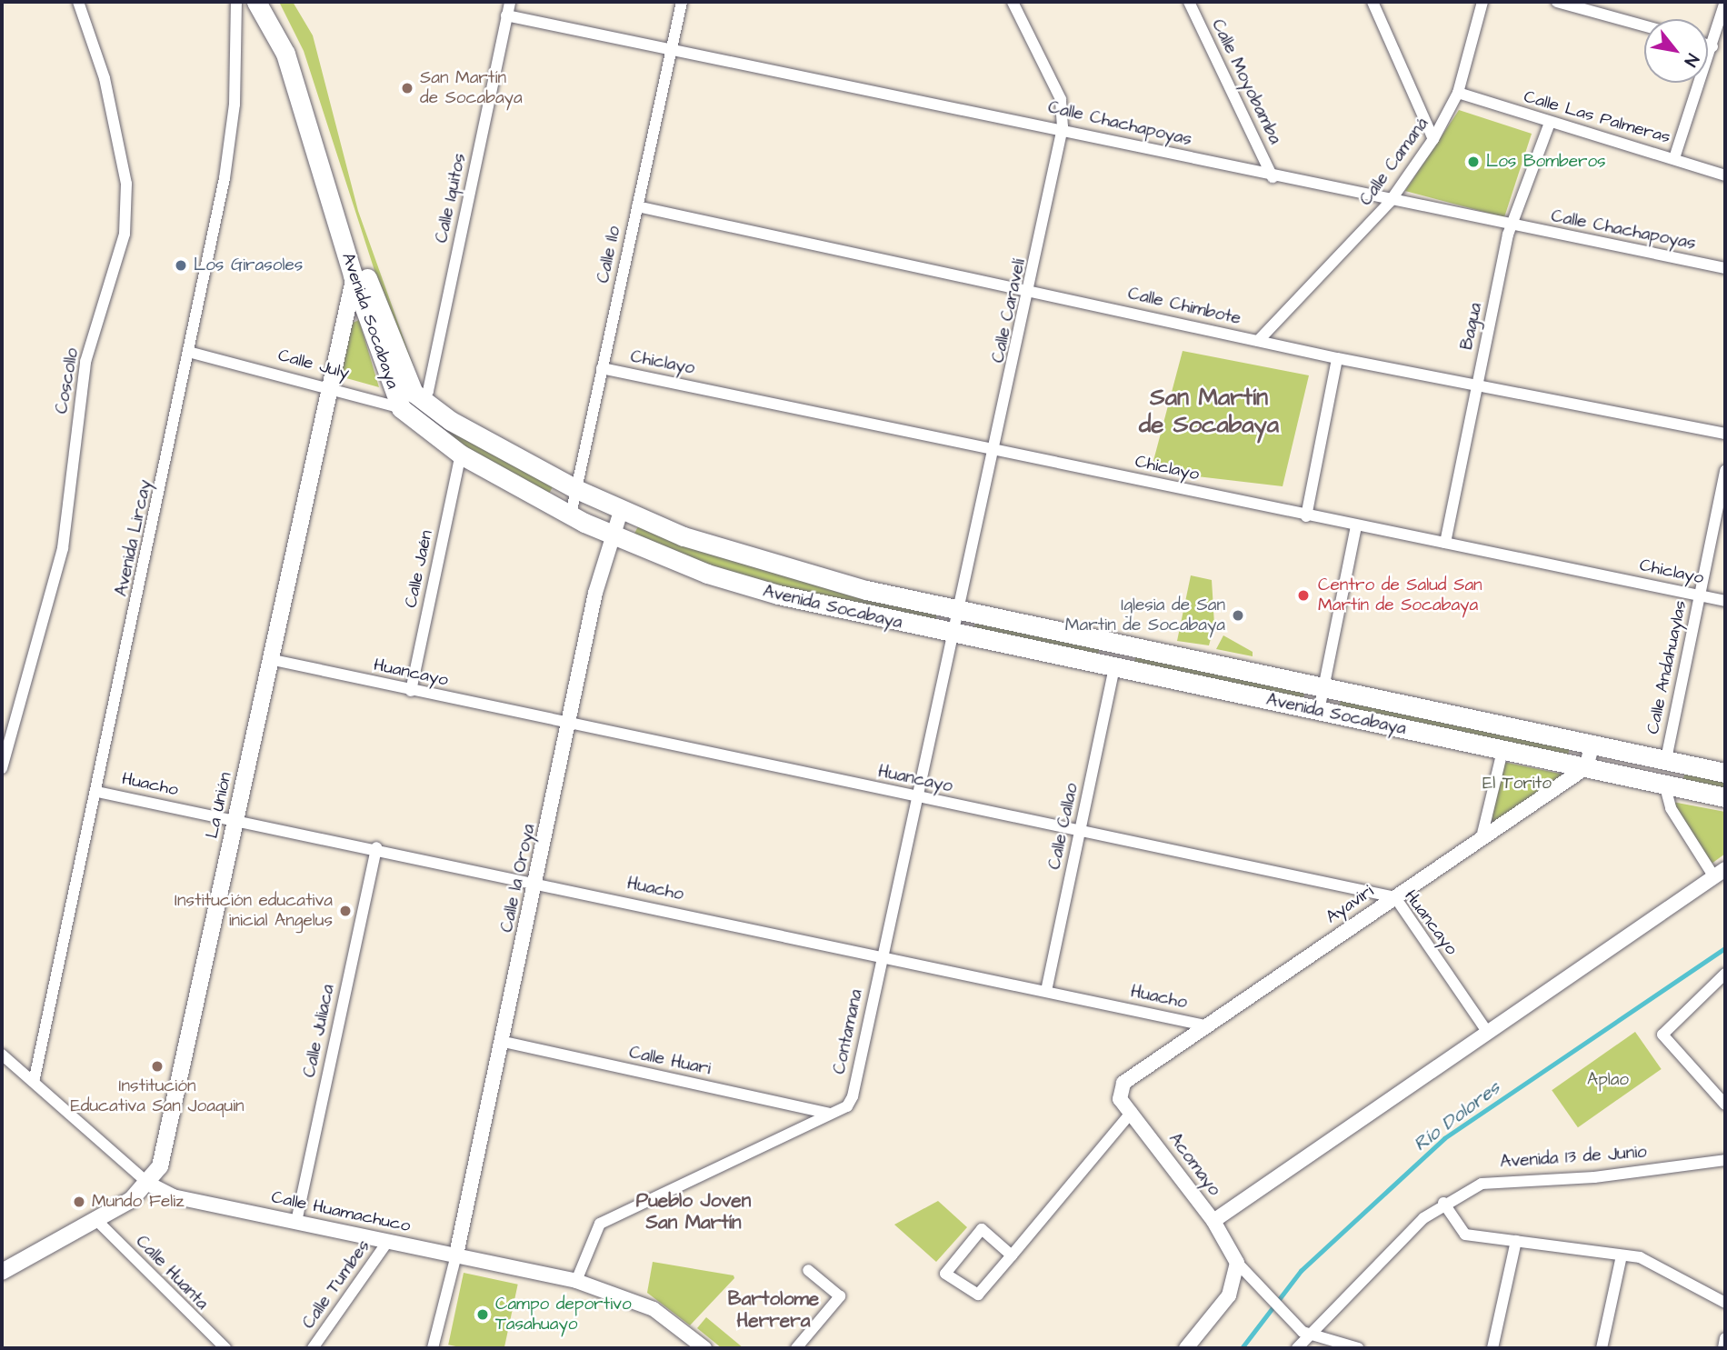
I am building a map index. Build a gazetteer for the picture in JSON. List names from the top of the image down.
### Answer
{
  "streets": {
    "main road": ["Avenida Socabaya", "La Unión"],
    "street": [
      "Calle Moyobamba",
      "Calle Las Palmeras",
      "Calle Chachapoyas",
      "Calle Camaná",
      "Calle Iquitos",
      "Calle Ilo",
      "Calle Chimbote",
      "Calle Caravelí",
      "Bagua",
      "Chiclayo",
      "Calle July",
      "Coscollo",
      "Avenida Lircay",
      "Calle Jaén",
      "Calle Andahuaylas",
      "Huancayo",
      "Huacho",
      "Calle Callao",
      "Calle la Oroya",
      "Ayaviri",
      "Calle Juliaca",
      "Contamana",
      "Calle Huari",
      "Avenida 13 de Junio",
      "Acomayo",
      "Calle Huamachuco",
      "Calle Huanta",
      "Calle Tumbes"
    ]
  },
  "crossings": [
    ["Calle Moyobamba", "Calle Chachapoyas"],
    ["Calle Las Palmeras", "Calle Camaná"],
    ["Calle Las Palmeras", "Bagua"],
    ["Calle Chachapoyas", "Calle Camaná"],
    ["Calle Chachapoyas", "Calle Iquitos"],
    ["Calle Chachapoyas", "Calle Ilo"],
    ["Calle Chachapoyas", "Calle Caravelí"],
    ["Calle Chachapoyas", "Bagua"],
    ["Calle Camaná", "Calle Chimbote"],
    ["Calle Iquitos", "Avenida Socabaya"],
    ["Calle Ilo", "Calle Chimbote"],
    ["Calle Ilo", "Avenida Socabaya"],
    ["Calle Ilo", "Chiclayo"],
    ["Calle Chimbote", "Calle Caravelí"],
    ["Calle Chimbote", "Bagua"],
    ["Calle Caravelí", "Avenida Socabaya"],
    ["Calle Caravelí", "Chiclayo"],
    ["Calle Caravelí", "Contamana"],
    ["Avenida Socabaya", "Calle July"],
    ["Avenida Socabaya", "Calle Jaén"],
    ["Avenida Socabaya", "Calle Andahuaylas"],
    ["Avenida Socabaya", "La Unión"],
    ["Avenida Socabaya", "Calle Callao"],
    ["Avenida Socabaya", "Calle la Oroya"],
    ["Avenida Socabaya", "Ayaviri"],
    ["Avenida Socabaya", "Contamana"],
    ["Bagua", "Chiclayo"],
    ["Chiclayo", "Calle Andahuaylas"],
    ["Calle July", "Avenida Lircay"],
    ["Calle July", "La Unión"],
    ["Avenida Lircay", "Huacho"],
    ["Avenida Lircay", "Calle Huamachuco"],
    ["Calle Jaén", "Huancayo"],
    ["Huancayo", "La Unión"],
    ["Huancayo", "Calle Callao"],
    ["Huancayo", "Calle la Oroya"],
    ["Huancayo", "Ayaviri"],
    ["Huancayo", "Contamana"],
    ["Huacho", "La Unión"],
    ["Huacho", "Calle Callao"],
    ["Huacho", "Calle la Oroya"],
    ["Huacho", "Ayaviri"],
    ["Huacho", "Calle Juliaca"],
    ["Huacho", "Contamana"],
    ["La Unión", "Calle Huamachuco"],
    ["Calle la Oroya", "Calle Huari"],
    ["Calle la Oroya", "Calle Huamachuco"],
    ["Ayaviri", "Acomayo"],
    ["Calle Juliaca", "Calle Huamachuco"],
    ["Contamana", "Calle Huari"],
    ["Contamana", "Calle Huamachuco"],
    ["Calle Huamachuco", "Calle Tumbes"]
  ],
  "districts": ["San Martín de Socabaya", "Pueblo Joven San Martín", "Bartolome Herrera"],
  "water": ["Río Dolores"],
  "parks": ["El Torito", "Aplao"],
  "places": [
    "San Martín de Socabaya",
    "Los Bomberos",
    "Los Girasoles",
    "Centro de Salud San Martín de Socabaya",
    "Iglesia de San Martin de Socabaya",
    "Institución educativa inicial Angelus",
    "Institución Educativa San Joaquin",
    "Mundo Feliz",
    "Campo deportivo Tasahuayo"
  ],
  "north": "bottom right"
}
